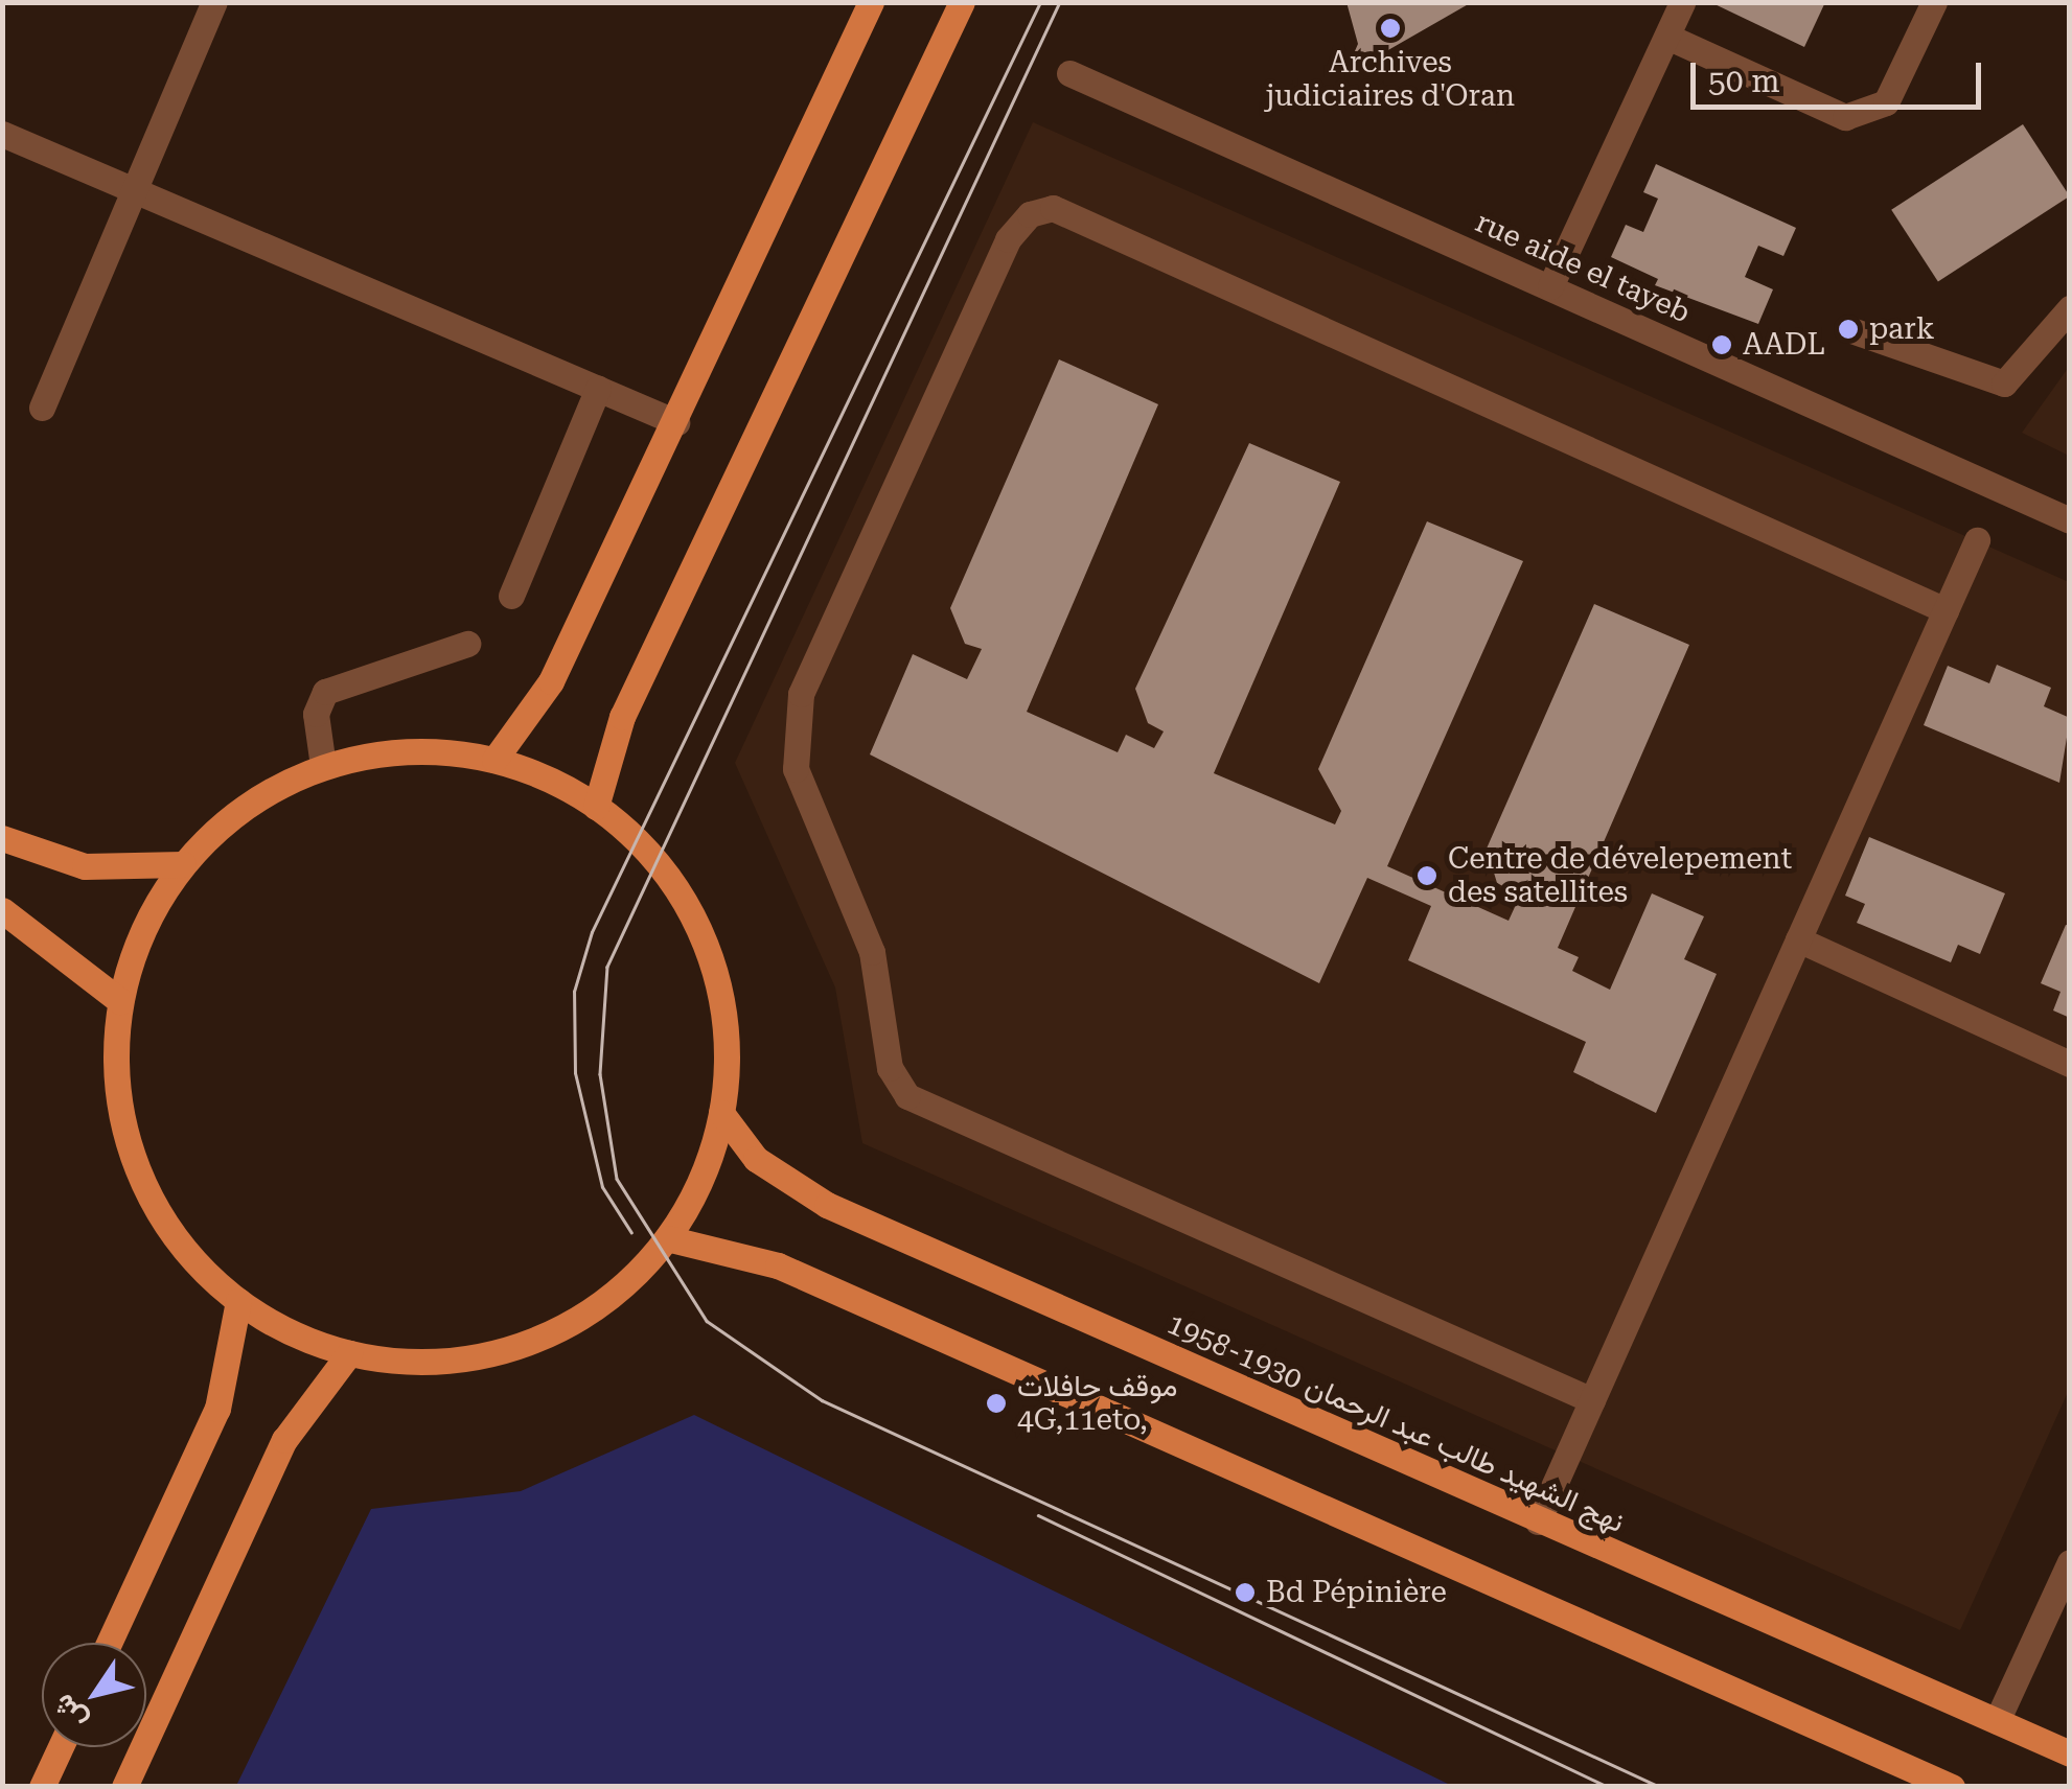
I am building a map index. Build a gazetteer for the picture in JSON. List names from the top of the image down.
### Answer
{
  "streets": {
    "main road": ["نهج الشهيد طالب عبد الرحمان 1930-1958"],
    "street": ["rue aide el tayeb"]
  },
  "places": [
    "Archives judiciaires d'Oran",
    "park",
    "AADL",
    "Centre de dévelepement des satellites",
    "موقف حافلات 4G,11eto,",
    "Bd Pépinière"
  ],
  "scale_bar": "50 m",
  "north": "bottom left"
}
